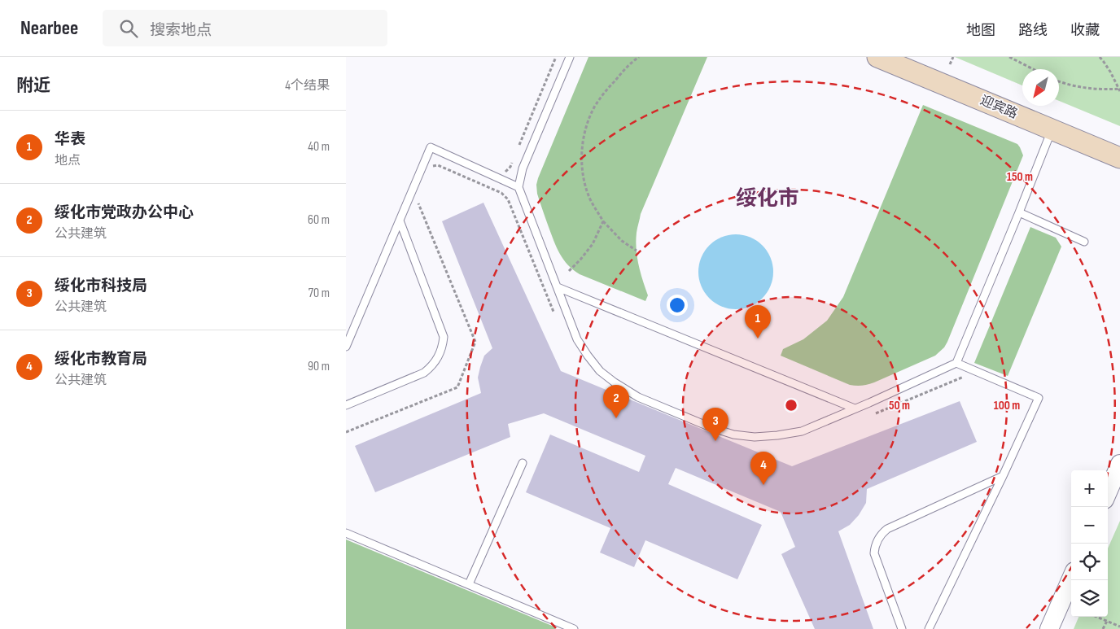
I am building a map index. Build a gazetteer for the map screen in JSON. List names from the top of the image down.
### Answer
{
  "streets": {
    "main road": ["迎宾路"]
  },
  "districts": ["绥化市"],
  "north": "bottom left",
  "page": {
    "header": "Nearbee",
    "search": "搜索地点",
    "nav": ["地图", "路线", "收藏"],
    "heading": ["附近", "4个结果"],
    "list": [
      {
        "mark": "1",
        "name": "华表",
        "note": "地点",
        "value": "40 m"
      },
      {
        "mark": "2",
        "name": "绥化市党政办公中心",
        "note": "公共建筑",
        "value": "60 m"
      },
      {
        "mark": "3",
        "name": "绥化市科技局",
        "note": "公共建筑",
        "value": "70 m"
      },
      {
        "mark": "4",
        "name": "绥化市教育局",
        "note": "公共建筑",
        "value": "90 m"
      }
    ],
    "pins": [
      "1",
      "2",
      "3",
      "4"
    ],
    "map_buttons": ["+", "−"]
  },
  "rings": ["150 m", "50 m", "100 m"]
}
